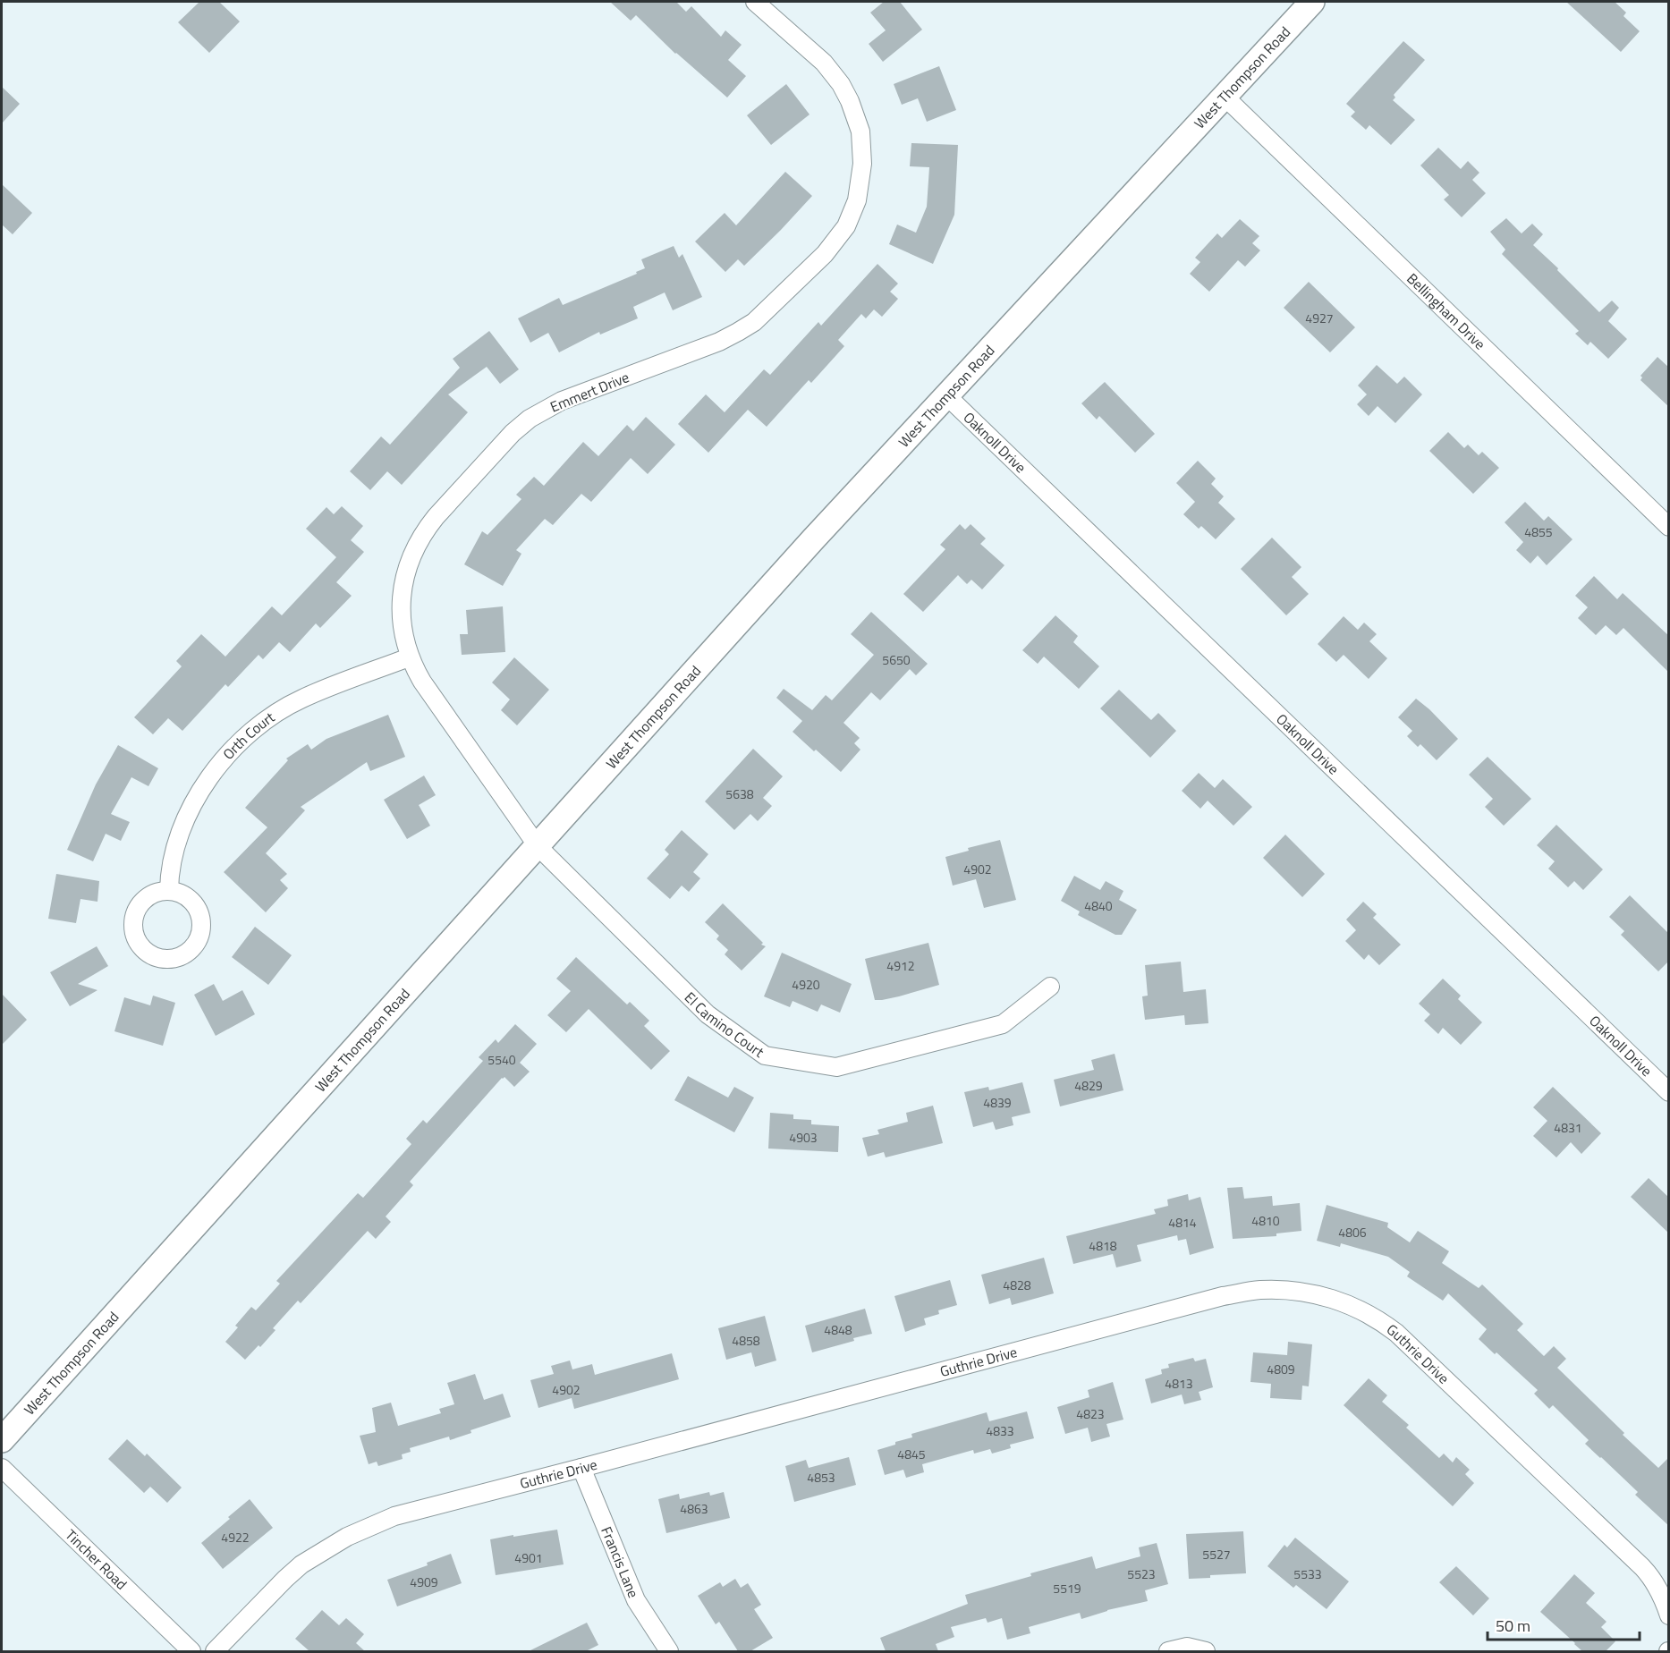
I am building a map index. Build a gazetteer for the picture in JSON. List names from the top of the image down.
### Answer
{
  "streets": {
    "main road": ["West Thompson Road"],
    "street": [
      "Bellingham Drive",
      "Emmert Drive",
      "Oaknoll Drive",
      "Orth Court",
      "El Camino Court",
      "Guthrie Drive",
      "Tincher Road",
      "Francis Lane"
    ]
  },
  "crossings": [
    ["West Thompson Road", "Bellingham Drive"],
    ["West Thompson Road", "Emmert Drive"],
    ["West Thompson Road", "Oaknoll Drive"],
    ["West Thompson Road", "El Camino Court"],
    ["Emmert Drive", "Orth Court"],
    ["Emmert Drive", "El Camino Court"],
    ["Guthrie Drive", "Francis Lane"]
  ],
  "house_numbers": [
    "4927",
    "4855",
    "5650",
    "5638",
    "4902",
    "4840",
    "4912",
    "4920",
    "5540",
    "4829",
    "4839",
    "4831",
    "4903",
    "4810",
    "4814",
    "4806",
    "4818",
    "4828",
    "4848",
    "4858",
    "4809",
    "4813",
    "4902",
    "4823",
    "4833",
    "4845",
    "4853",
    "4863",
    "4922",
    "5527",
    "4901",
    "5523",
    "5533",
    "4909",
    "5519"
  ],
  "scale_bar": "50 m"
}
